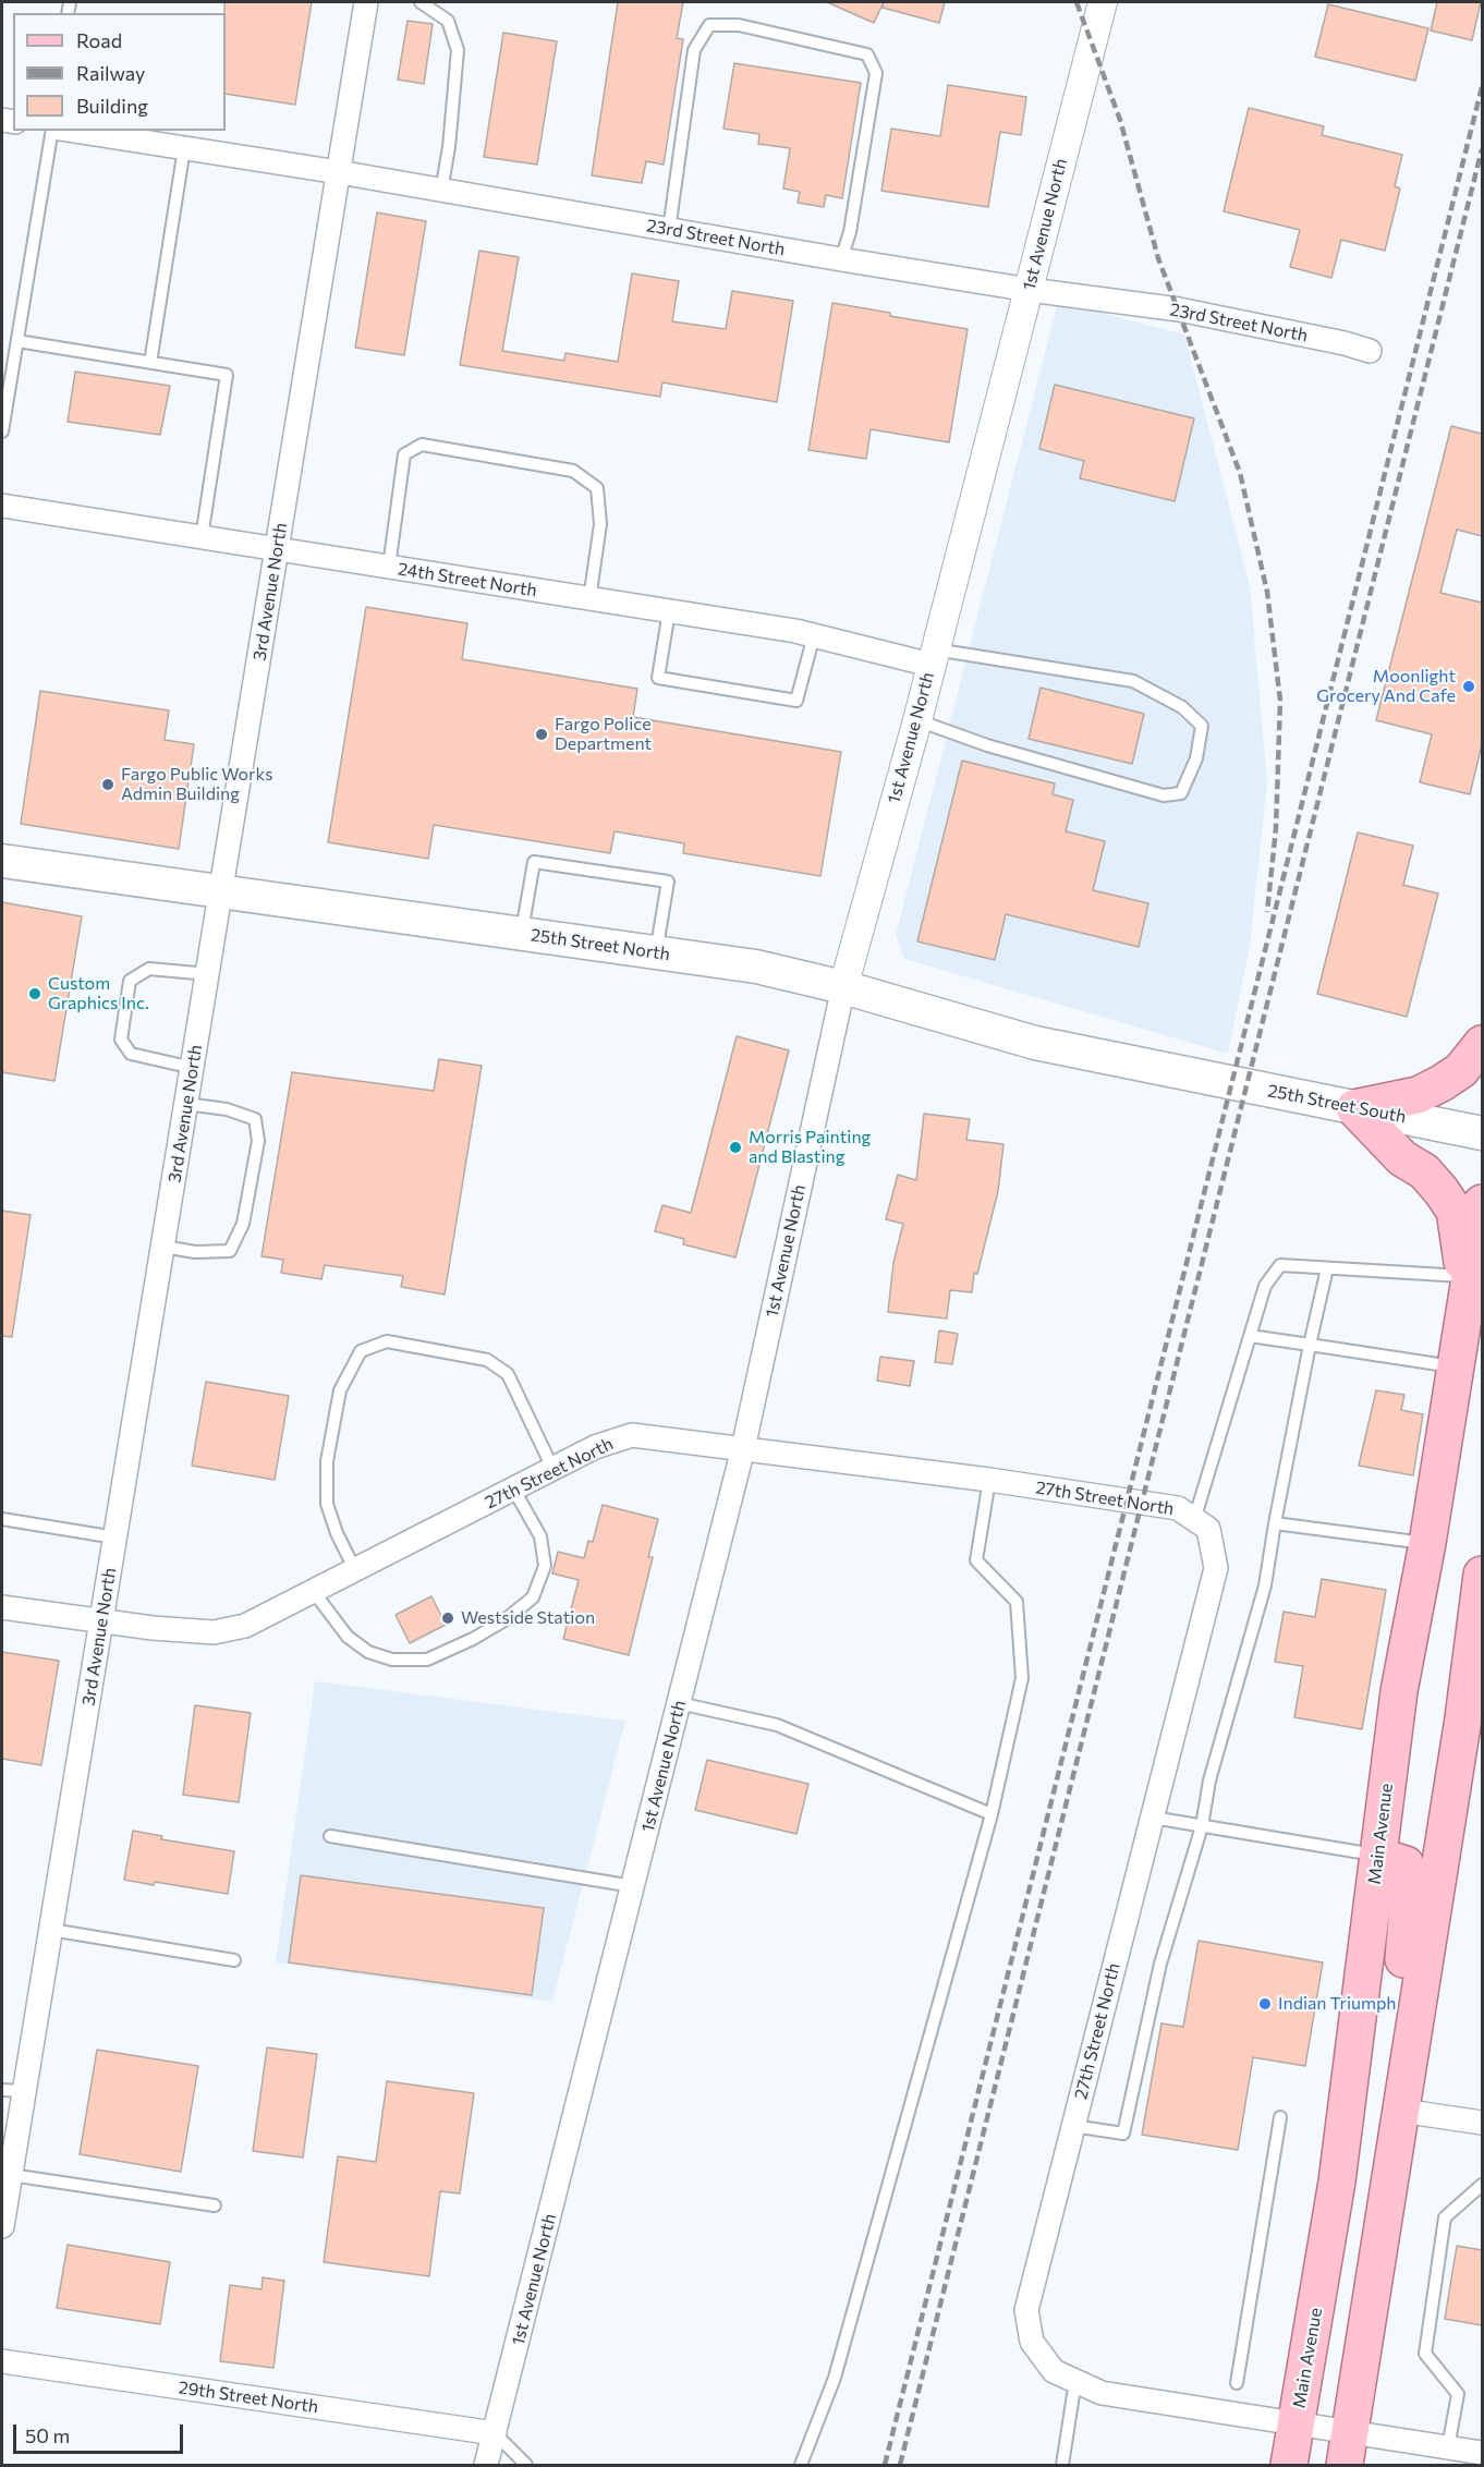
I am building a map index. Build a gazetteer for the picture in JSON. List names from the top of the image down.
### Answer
{
  "streets": {
    "main road": ["25th Street North", "25th Street South", "Main Avenue"],
    "street": [
      "1st Avenue North",
      "23rd Street North",
      "24th Street North",
      "3rd Avenue North",
      "27th Street North",
      "29th Street North"
    ]
  },
  "crossings": [
    ["1st Avenue North", "23rd Street North"],
    ["1st Avenue North", "24th Street North"],
    ["1st Avenue North", "25th Street North"],
    ["1st Avenue North", "27th Street North"],
    ["1st Avenue North", "29th Street North"],
    ["23rd Street North", "3rd Avenue North"],
    ["24th Street North", "3rd Avenue North"],
    ["3rd Avenue North", "25th Street North"],
    ["3rd Avenue North", "27th Street North"],
    ["25th Street North", "25th Street South"],
    ["27th Street North", "Main Avenue"]
  ],
  "places": [
    "Moonlight Grocery And Cafe",
    "Fargo Police Department",
    "Fargo Public Works Admin Building",
    "Custom Graphics Inc.",
    "Morris Painting and Blasting",
    "Westside Station",
    "Indian Triumph"
  ],
  "legend": ["Road", "Railway", "Building"],
  "scale_bar": "50 m"
}
